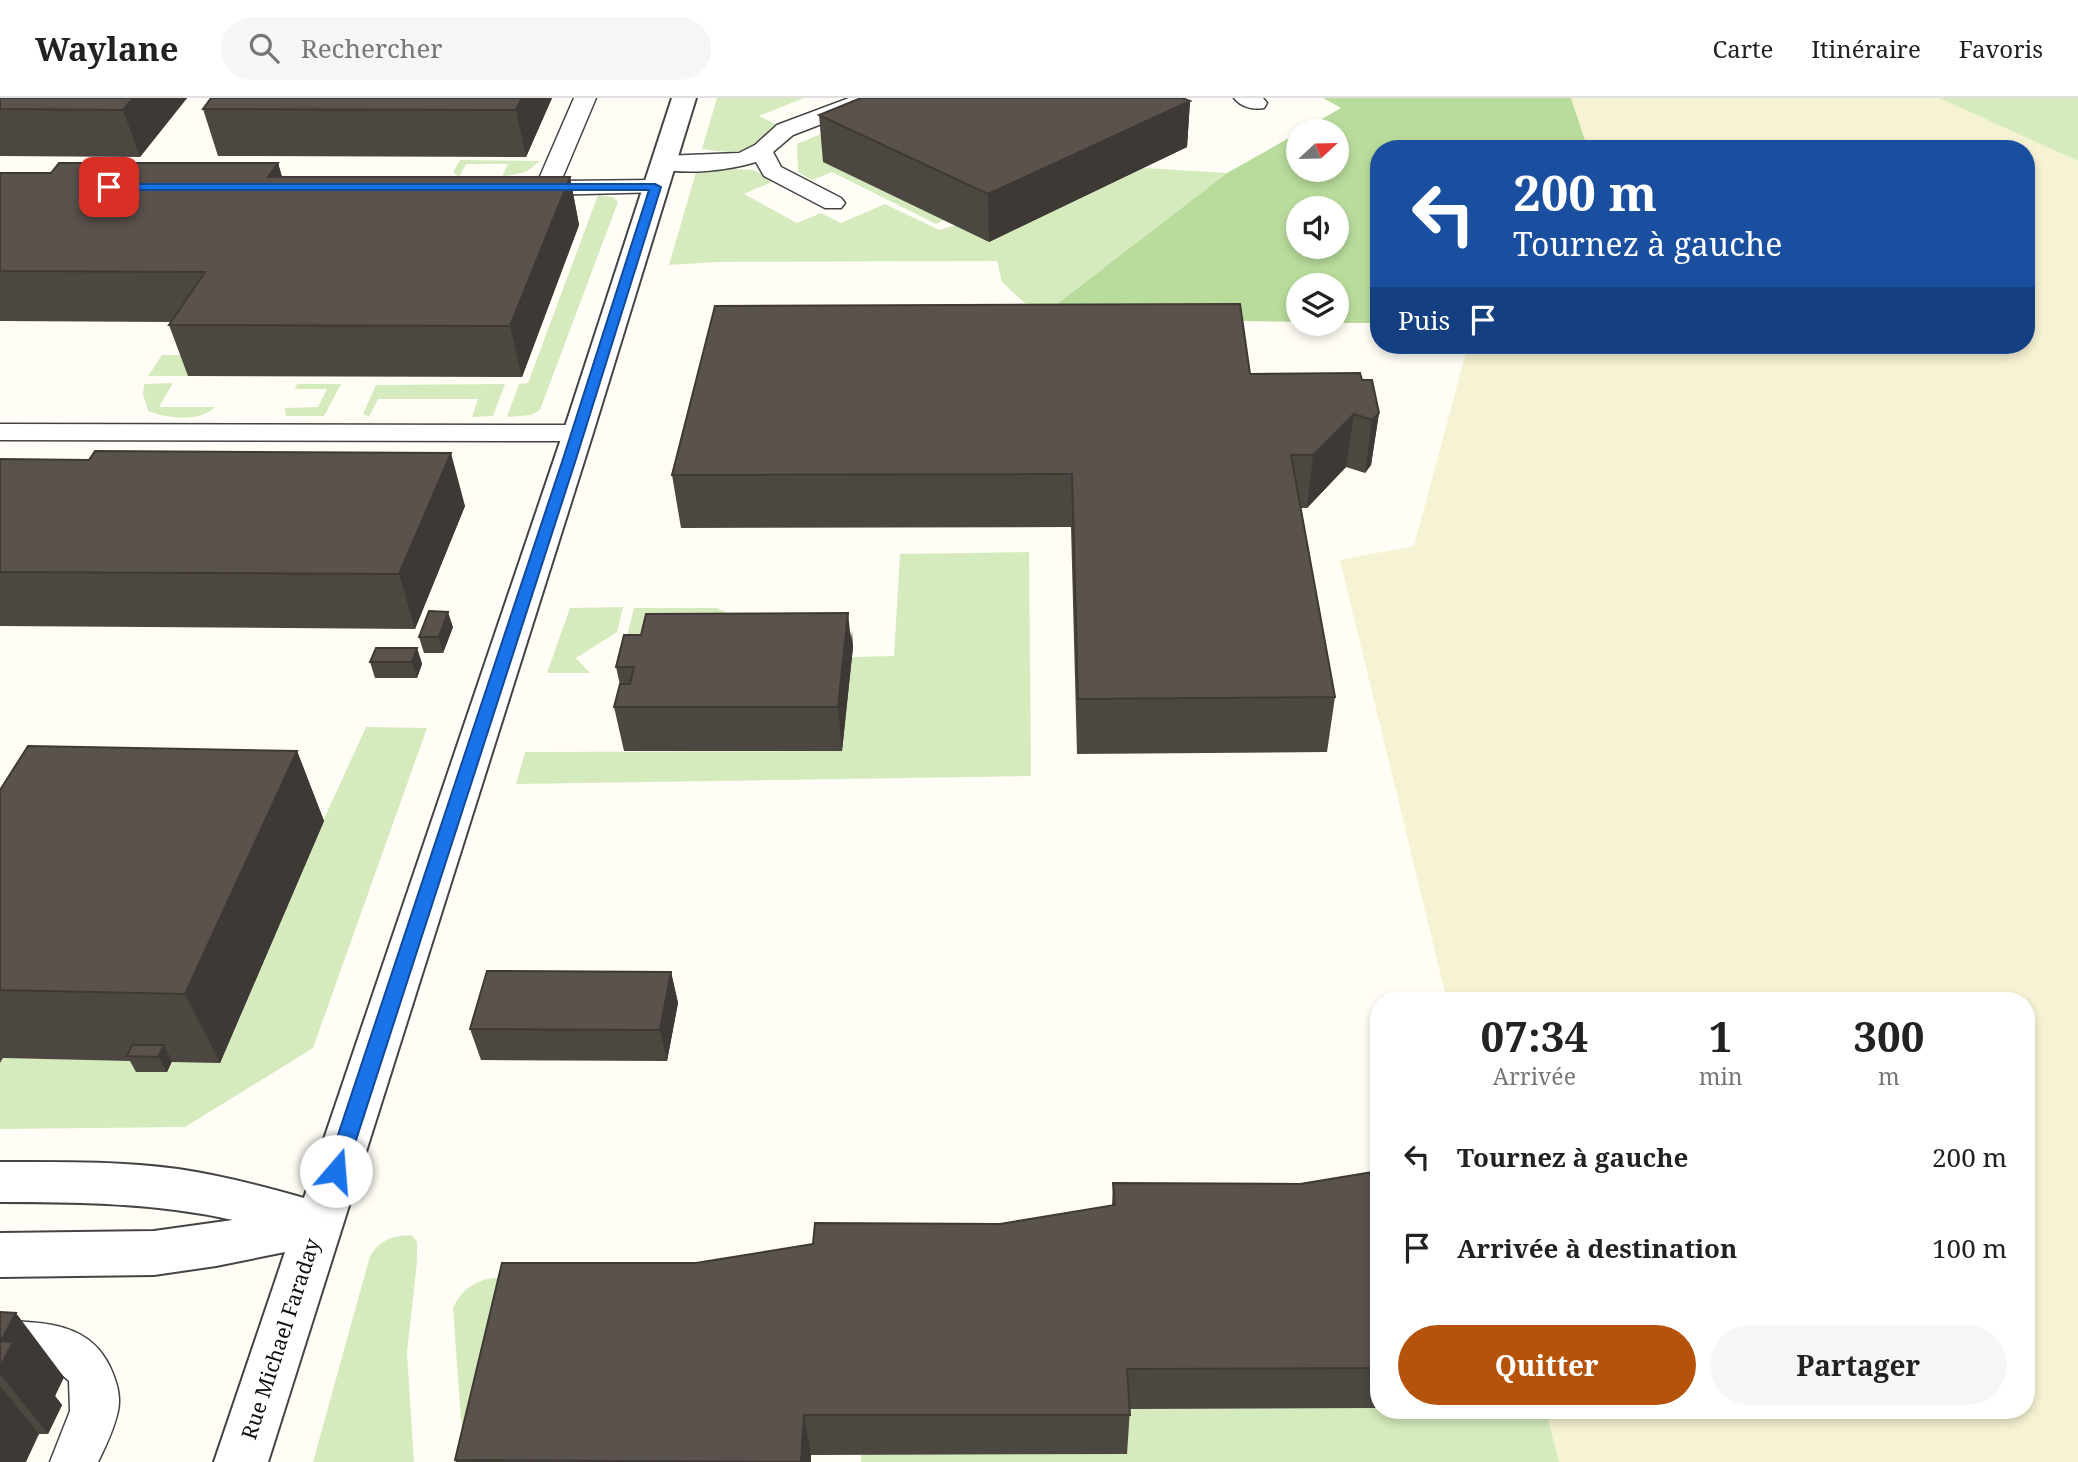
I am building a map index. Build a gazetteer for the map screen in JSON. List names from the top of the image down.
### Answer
{
  "streets": {
    "street": ["Rue Michael Faraday"]
  },
  "north": "right",
  "page": {
    "header": "Waylane",
    "search": "Rechercher",
    "nav": ["Carte", "Itinéraire", "Favoris"],
    "turn": ["200 m", "Tournez à gauche"],
    "then": "Puis",
    "eta": [
      "07:34",
      "Arrivée",
      "1",
      "min",
      "300",
      "m"
    ],
    "list": [
      {
        "name": "Tournez à gauche",
        "value": "200 m"
      },
      {
        "name": "Arrivée à destination",
        "value": "100 m"
      }
    ],
    "buttons": ["Quitter", "Partager"]
  }
}
